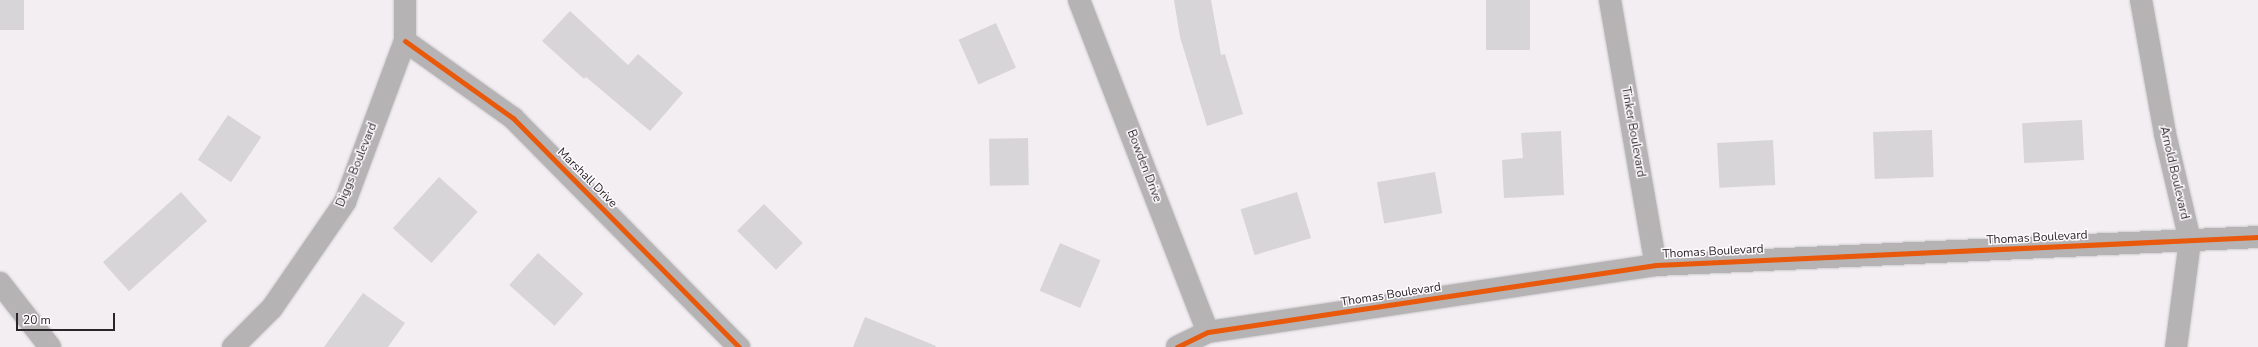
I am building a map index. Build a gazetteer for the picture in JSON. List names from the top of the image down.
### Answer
{
  "streets": {
    "street": [
      "Tinker Boulevard",
      "Diggs Boulevard",
      "Bowden Drive",
      "Arnold Boulevard",
      "Marshall Drive",
      "Thomas Boulevard"
    ]
  },
  "crossings": [
    ["Tinker Boulevard", "Thomas Boulevard"],
    ["Diggs Boulevard", "Marshall Drive"],
    ["Bowden Drive", "Thomas Boulevard"],
    ["Arnold Boulevard", "Thomas Boulevard"]
  ],
  "scale_bar": "20 m"
}
